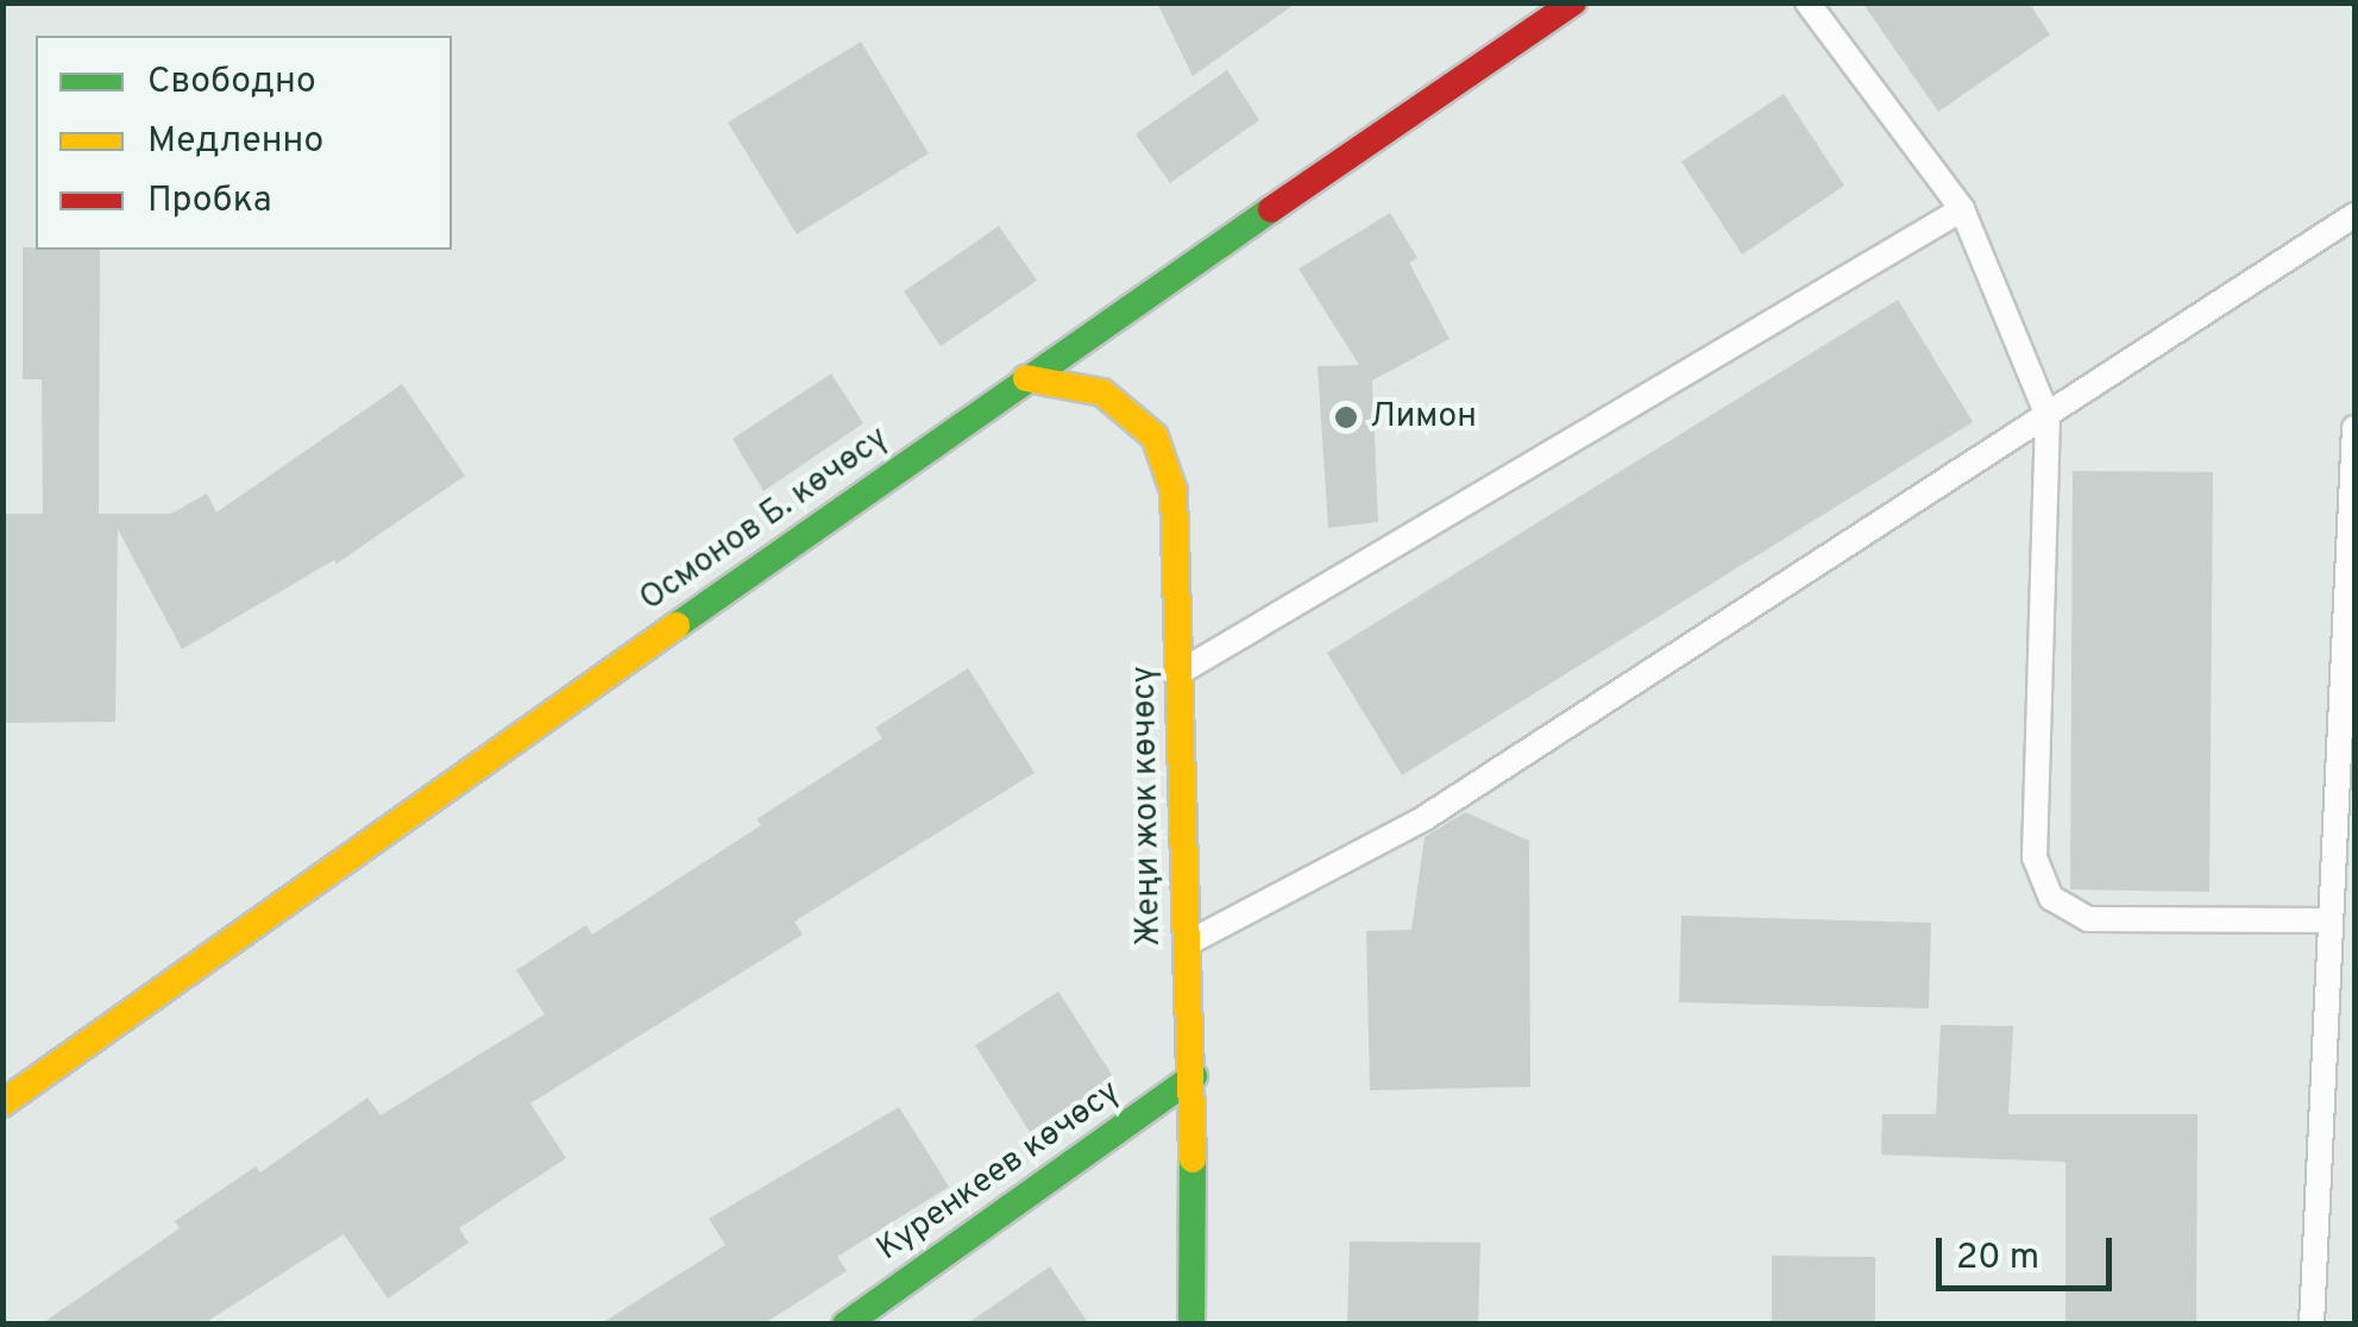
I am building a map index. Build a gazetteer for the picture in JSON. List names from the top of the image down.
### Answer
{
  "streets": {
    "main road": ["Осмонов Б. көчөсү", "Жеңи жок көчөсү", "Куренкеев көчөсү"]
  },
  "crossings": [
    ["Осмонов Б. көчөсү", "Жеңи жок көчөсү"],
    ["Жеңи жок көчөсү", "Куренкеев көчөсү"]
  ],
  "places": ["Лимон"],
  "legend": ["Свободно", "Медленно", "Пробка"],
  "scale_bar": "20 m"
}
